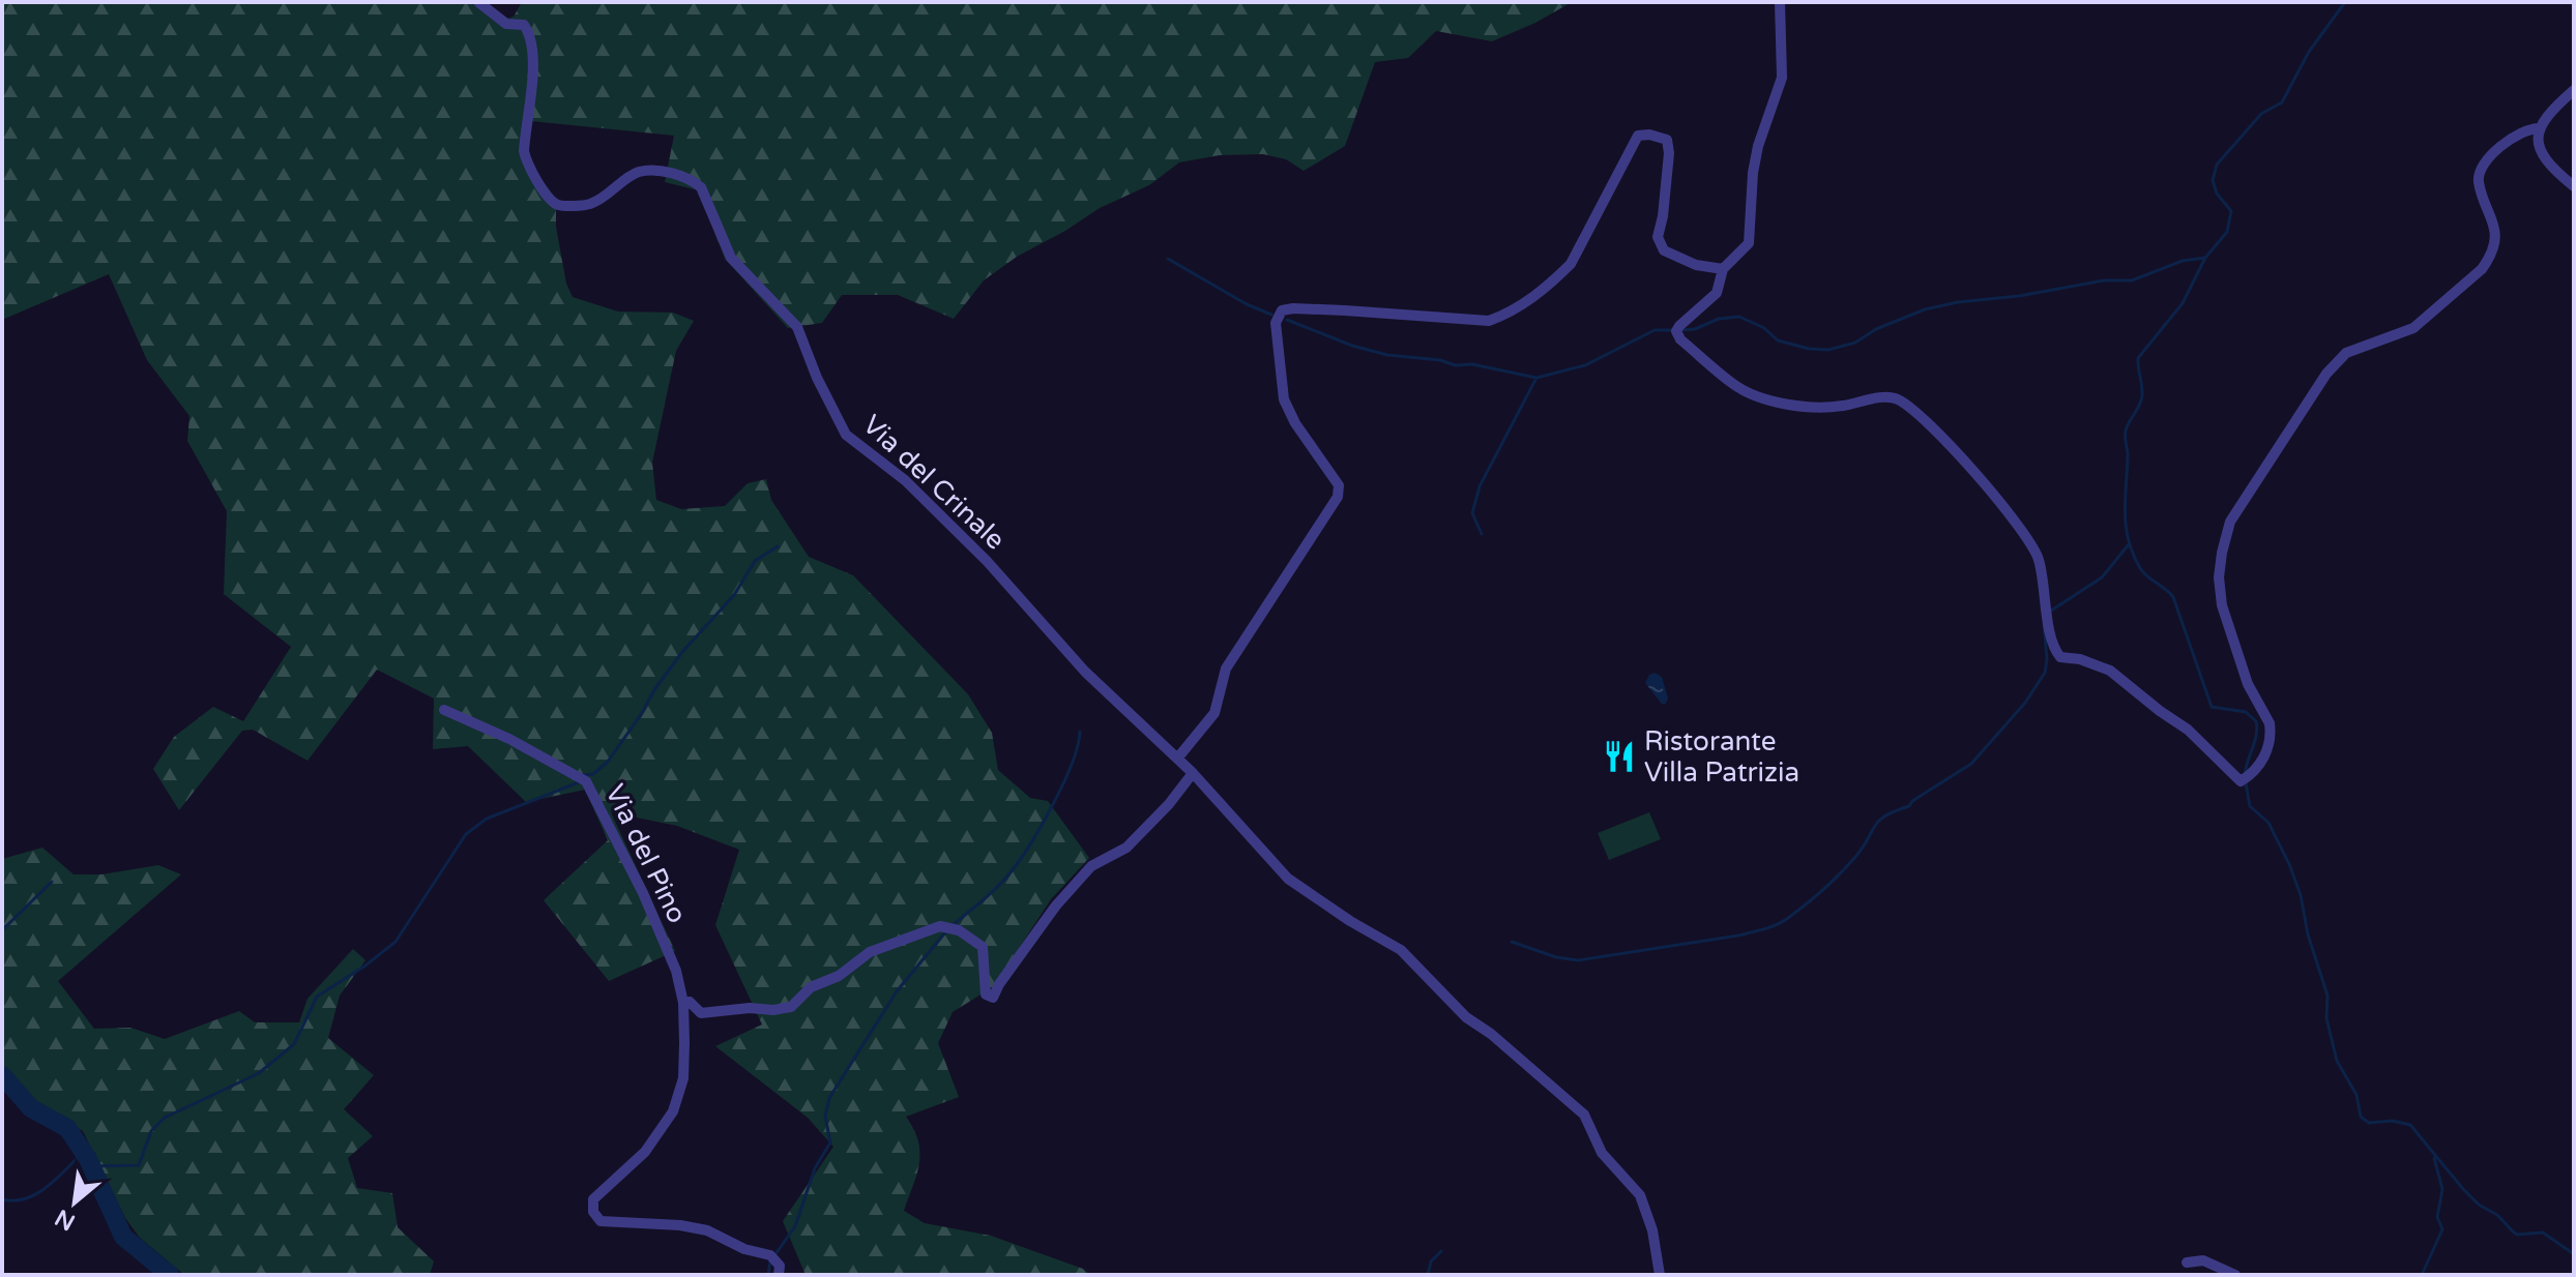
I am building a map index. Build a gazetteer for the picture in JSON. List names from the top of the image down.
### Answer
{
  "streets": {
    "street": ["Via del Crinale", "Via del Pino"]
  },
  "places": {
    "restaurant": ["Ristorante Villa Patrizia"]
  },
  "north": "bottom left"
}
